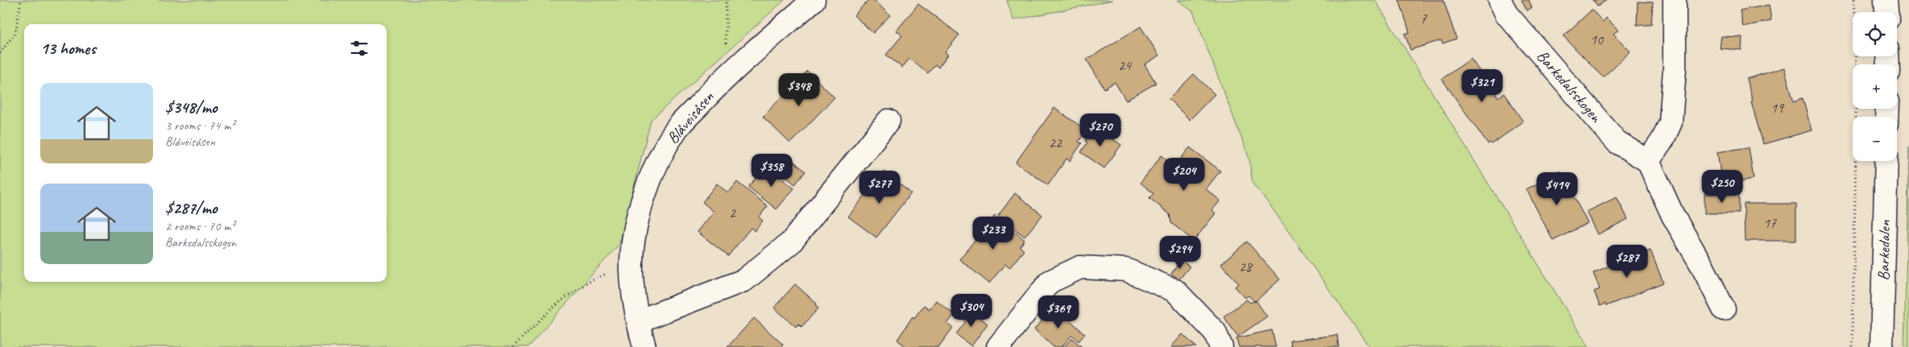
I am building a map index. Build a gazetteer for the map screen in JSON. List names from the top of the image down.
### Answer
{
  "streets": {
    "street": ["Barkedalsskogen", "Blåveisåsen", "Barkedalen"]
  },
  "house_numbers": [
    "7",
    "10",
    "24",
    "19",
    "22",
    "2",
    "17",
    "28"
  ],
  "page": {
    "map_buttons": ["+", "−"],
    "heading": "13 homes",
    "price": [
      "$321",
      "$348",
      "$270",
      "$358",
      "$204",
      "$250",
      "$277",
      "$414",
      "$233",
      "$294",
      "$287",
      "$304",
      "$369"
    ],
    "list": [
      {
        "name": "$348/mo",
        "note": "3 rooms · 74 m² · Blåveisåsen"
      },
      {
        "name": "$287/mo",
        "note": "2 rooms · 70 m² · Barkedalsskogen"
      }
    ]
  }
}
